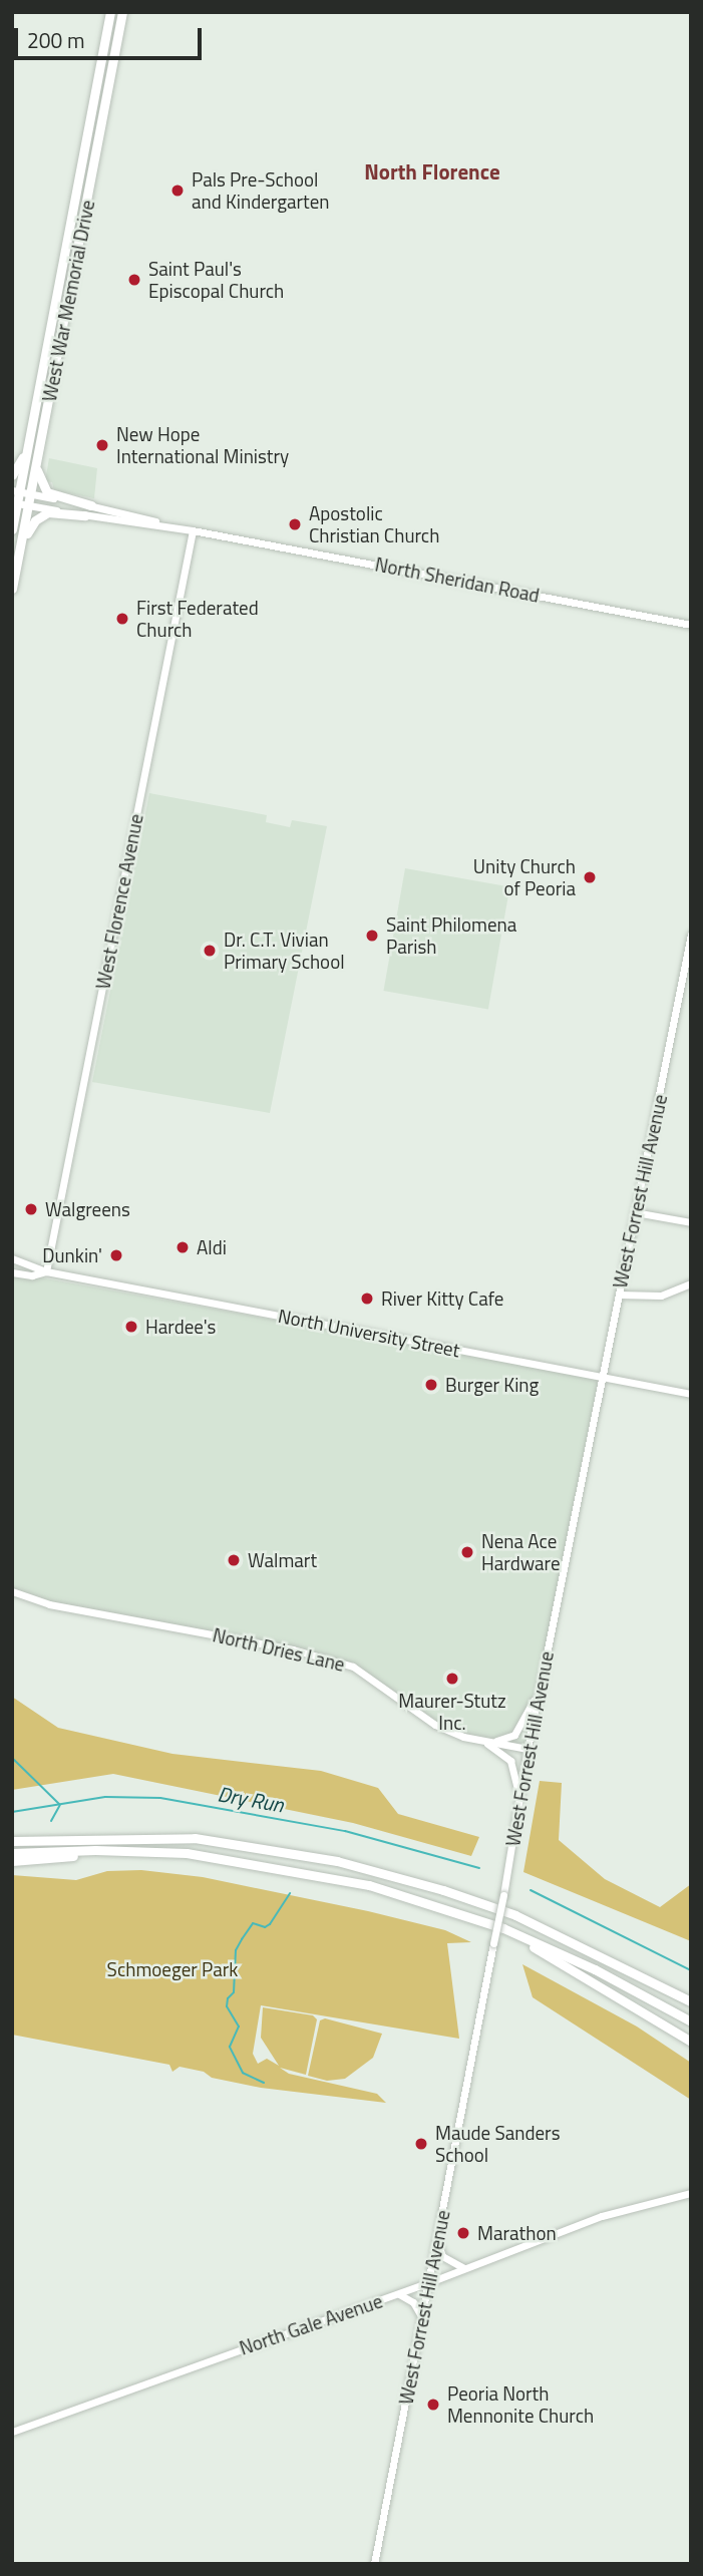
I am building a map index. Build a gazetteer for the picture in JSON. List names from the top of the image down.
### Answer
{
  "streets": {
    "highway": ["West War Memorial Drive"],
    "main road": [
      "North Sheridan Road",
      "West Florence Avenue",
      "West Forrest Hill Avenue",
      "North University Street",
      "North Dries Lane",
      "North Gale Avenue"
    ]
  },
  "crossings": [
    ["West War Memorial Drive", "North Sheridan Road"],
    ["North Sheridan Road", "West Florence Avenue"],
    ["West Florence Avenue", "North University Street"],
    ["West Forrest Hill Avenue", "North University Street"],
    ["West Forrest Hill Avenue", "North Dries Lane"],
    ["West Forrest Hill Avenue", "North Gale Avenue"]
  ],
  "districts": ["North Florence"],
  "water": ["Dry Run"],
  "parks": ["Schmoeger Park"],
  "places": [
    "Pals Pre-School and Kindergarten",
    "Saint Paul's Episcopal Church",
    "New Hope International Ministry",
    "Apostolic Christian Church",
    "First Federated Church",
    "Unity Church of Peoria",
    "Saint Philomena Parish",
    "Dr. C.T. Vivian Primary School",
    "Walgreens",
    "Aldi",
    "Dunkin'",
    "River Kitty Cafe",
    "Hardee's",
    "Burger King",
    "Nena Ace Hardware",
    "Walmart",
    "Maurer-Stutz Inc.",
    "Maude Sanders School",
    "Marathon",
    "Peoria North Mennonite Church"
  ],
  "scale_bar": "200 m"
}
